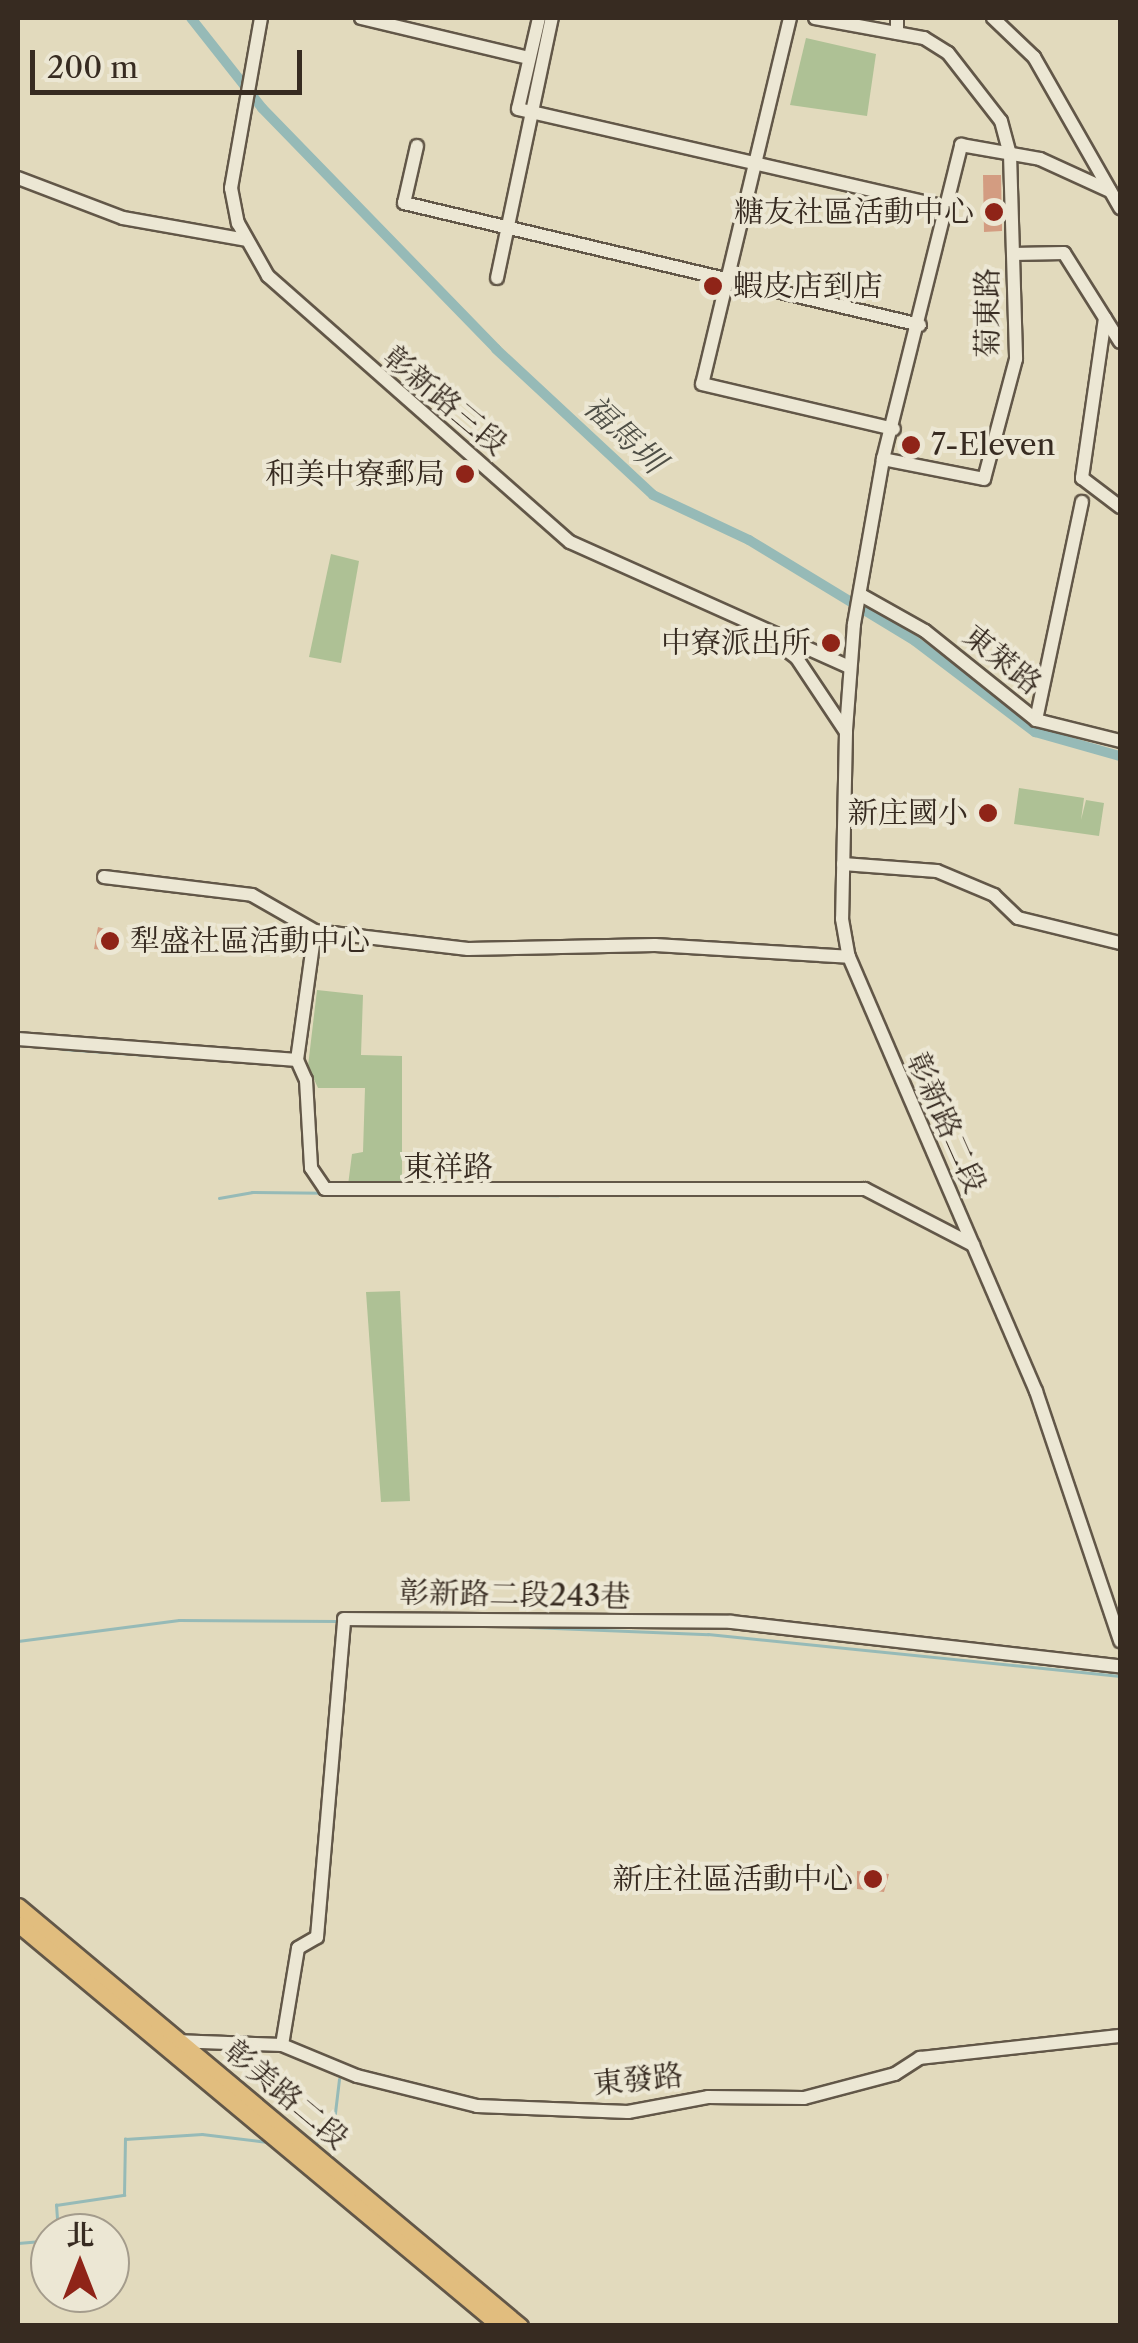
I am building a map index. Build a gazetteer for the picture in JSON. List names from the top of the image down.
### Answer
{
  "streets": {
    "main road": ["彰美路二段"],
    "street": [
      "菊東路",
      "彰新路三段",
      "東萊路",
      "彰新路二段",
      "東祥路",
      "彰新路二段243巷",
      "東發路"
    ]
  },
  "crossings": [
    ["彰新路二段", "東祥路"],
    ["彰新路二段243巷", "東發路"],
    ["東發路", "彰美路二段"]
  ],
  "water": ["福馬圳"],
  "places": [
    "糖友社區活動中心",
    "蝦皮店到店",
    "7-Eleven",
    "和美中寮郵局",
    "中寮派出所",
    "新庄國小",
    "犁盛社區活動中心",
    "新庄社區活動中心"
  ],
  "scale_bar": "200 m",
  "north": "top"
}
